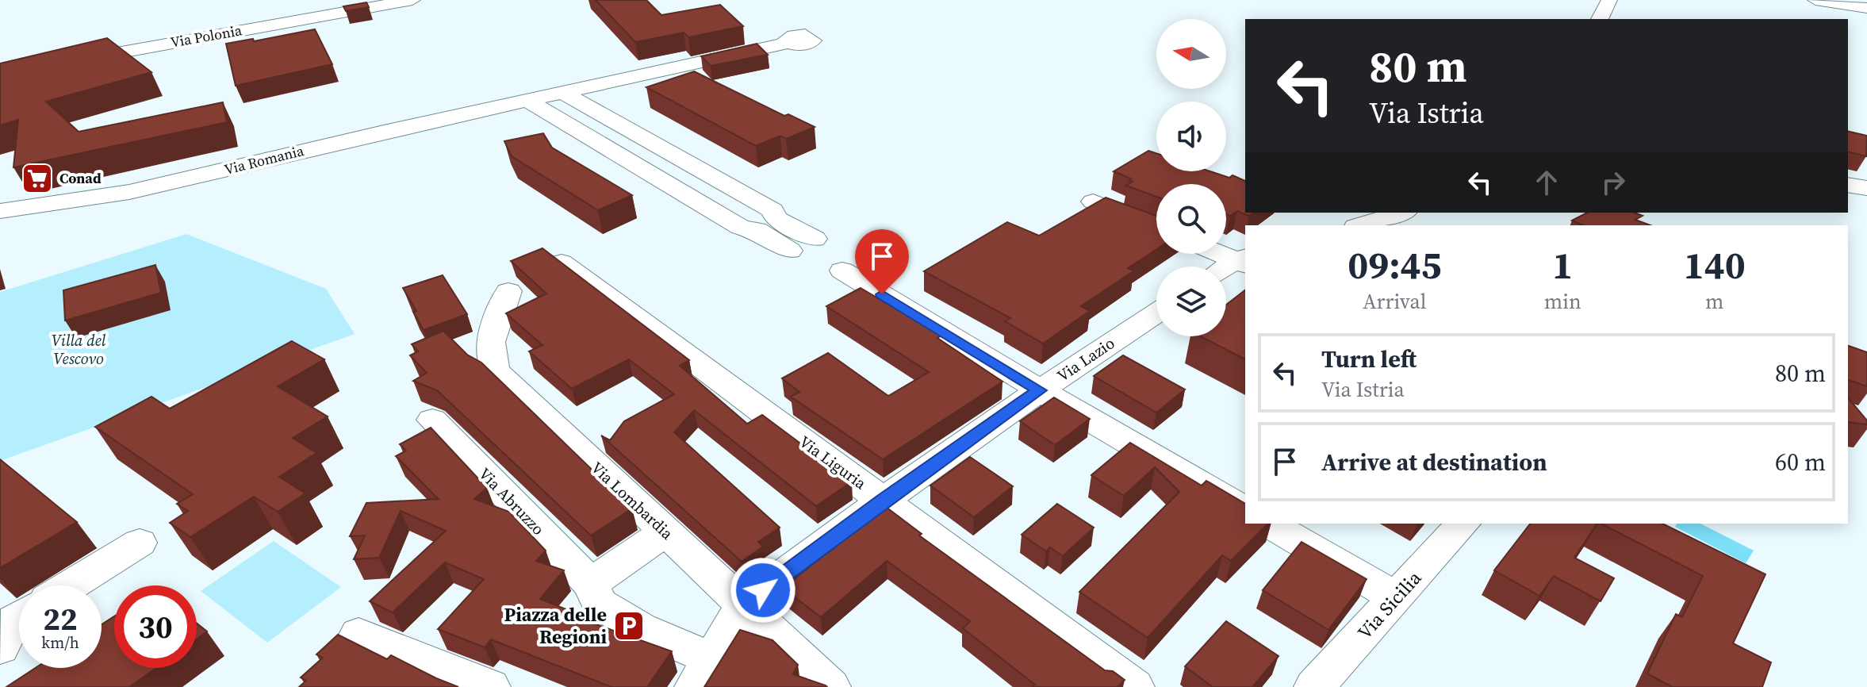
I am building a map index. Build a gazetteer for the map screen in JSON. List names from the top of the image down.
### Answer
{
  "streets": {
    "street": [
      "Via Polonia",
      "Via Romania",
      "Via Lazio",
      "Via Liguria",
      "Via Lombardia",
      "Via Abruzzo",
      "Via Sicilia"
    ]
  },
  "crossings": [
    ["Via Lazio", "Via Liguria"],
    ["Via Lazio", "Via Lombardia"]
  ],
  "parks": ["Villa del Vescovo"],
  "places": {
    "supermarket": ["Conad"],
    "parking": ["Piazza delle Regioni"]
  },
  "north": "left",
  "page": {
    "turn": ["80 m", "Via Istria"],
    "eta": [
      "09:45",
      "Arrival",
      "1",
      "min",
      "140",
      "m"
    ],
    "list": [
      {
        "name": "Turn left",
        "note": "Via Istria",
        "value": "80 m"
      },
      {
        "name": "Arrive at destination",
        "value": "60 m"
      }
    ],
    "speed": "22 km/h",
    "limit": "30"
  }
}
